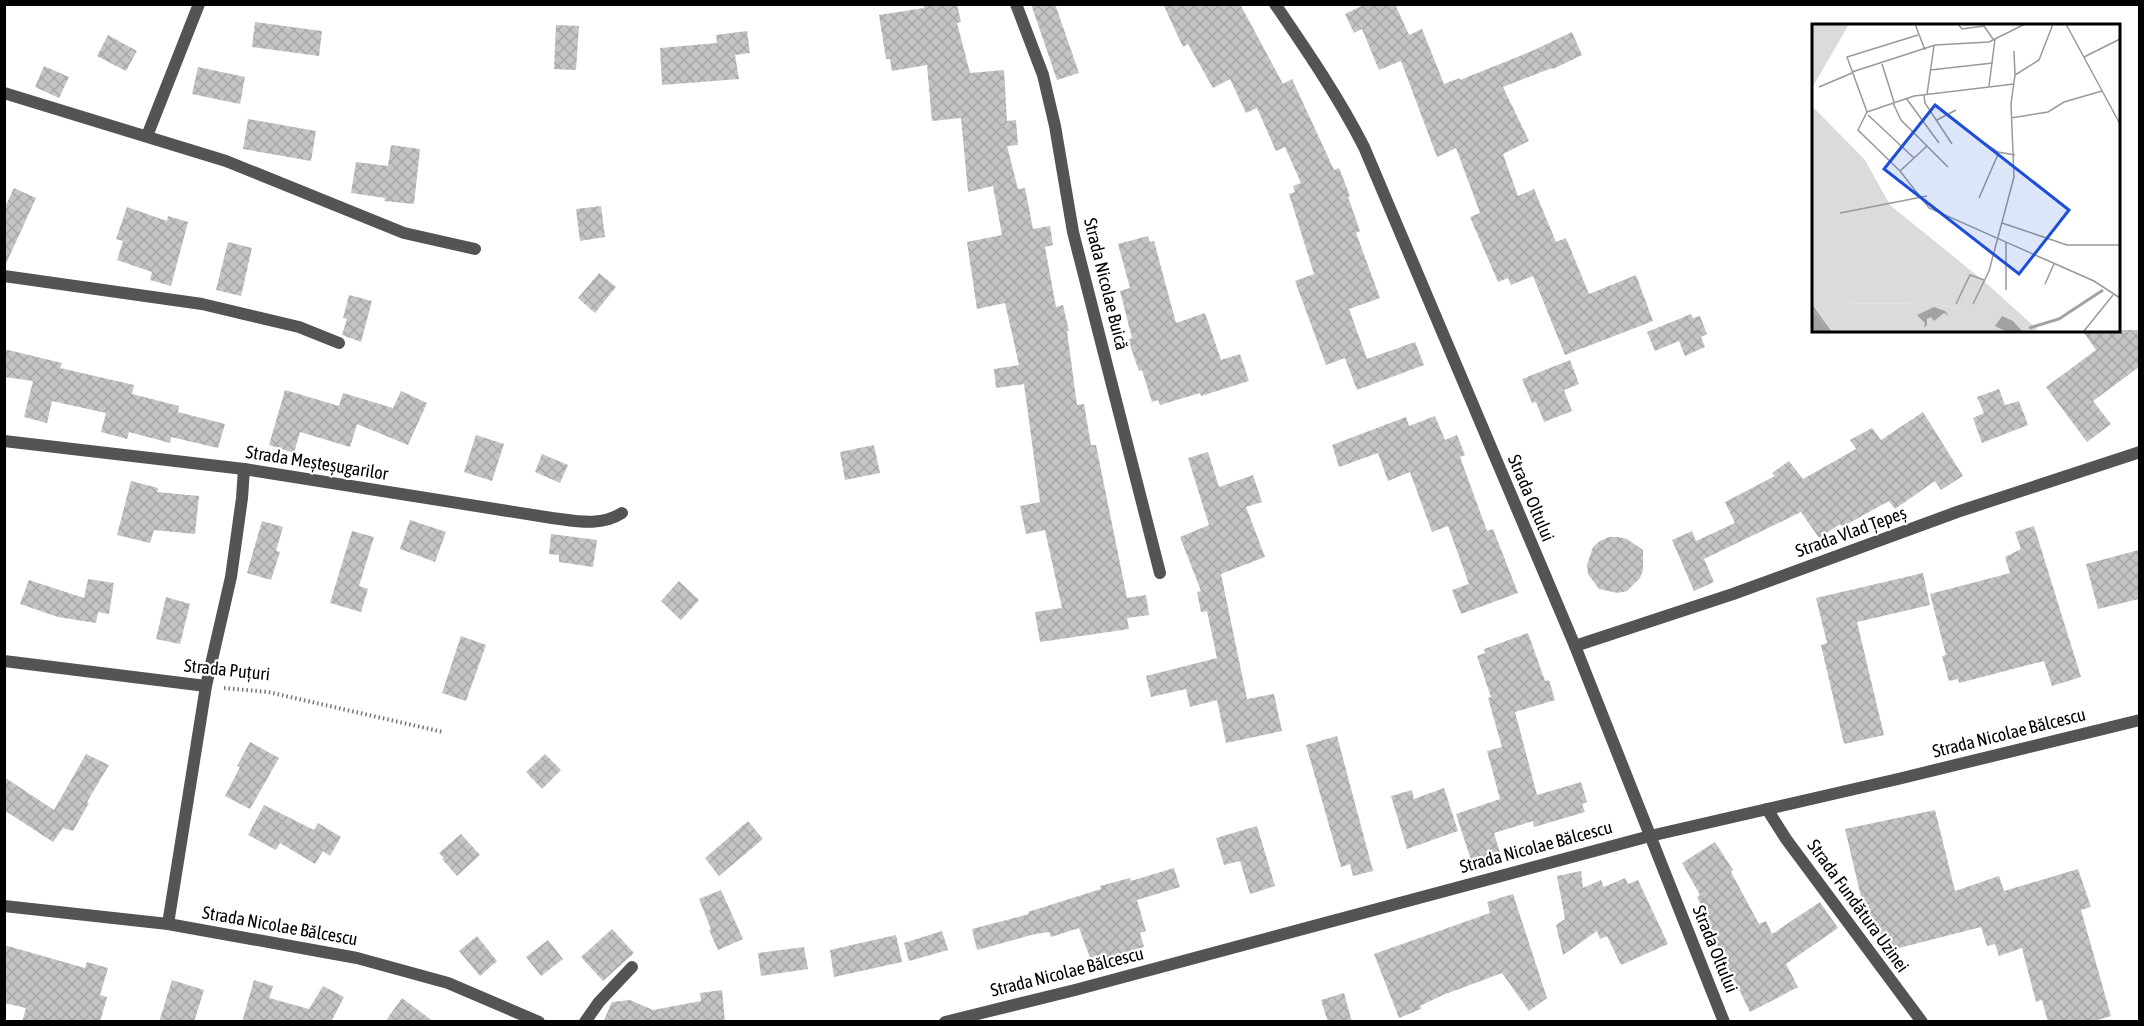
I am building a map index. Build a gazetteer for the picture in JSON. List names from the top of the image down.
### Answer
{
  "streets": {
    "street": [
      "Strada Nicolae Buică",
      "Strada Meșteșugarilor",
      "Strada Oltului",
      "Strada Vlad Țepeș",
      "Strada Puțuri",
      "Strada Nicolae Bălcescu",
      "Strada Fundătura Uzinei"
    ]
  },
  "crossings": [
    ["Strada Oltului", "Strada Vlad Țepeș"],
    ["Strada Oltului", "Strada Nicolae Bălcescu"],
    ["Strada Nicolae Bălcescu", "Strada Fundătura Uzinei"]
  ]
}
